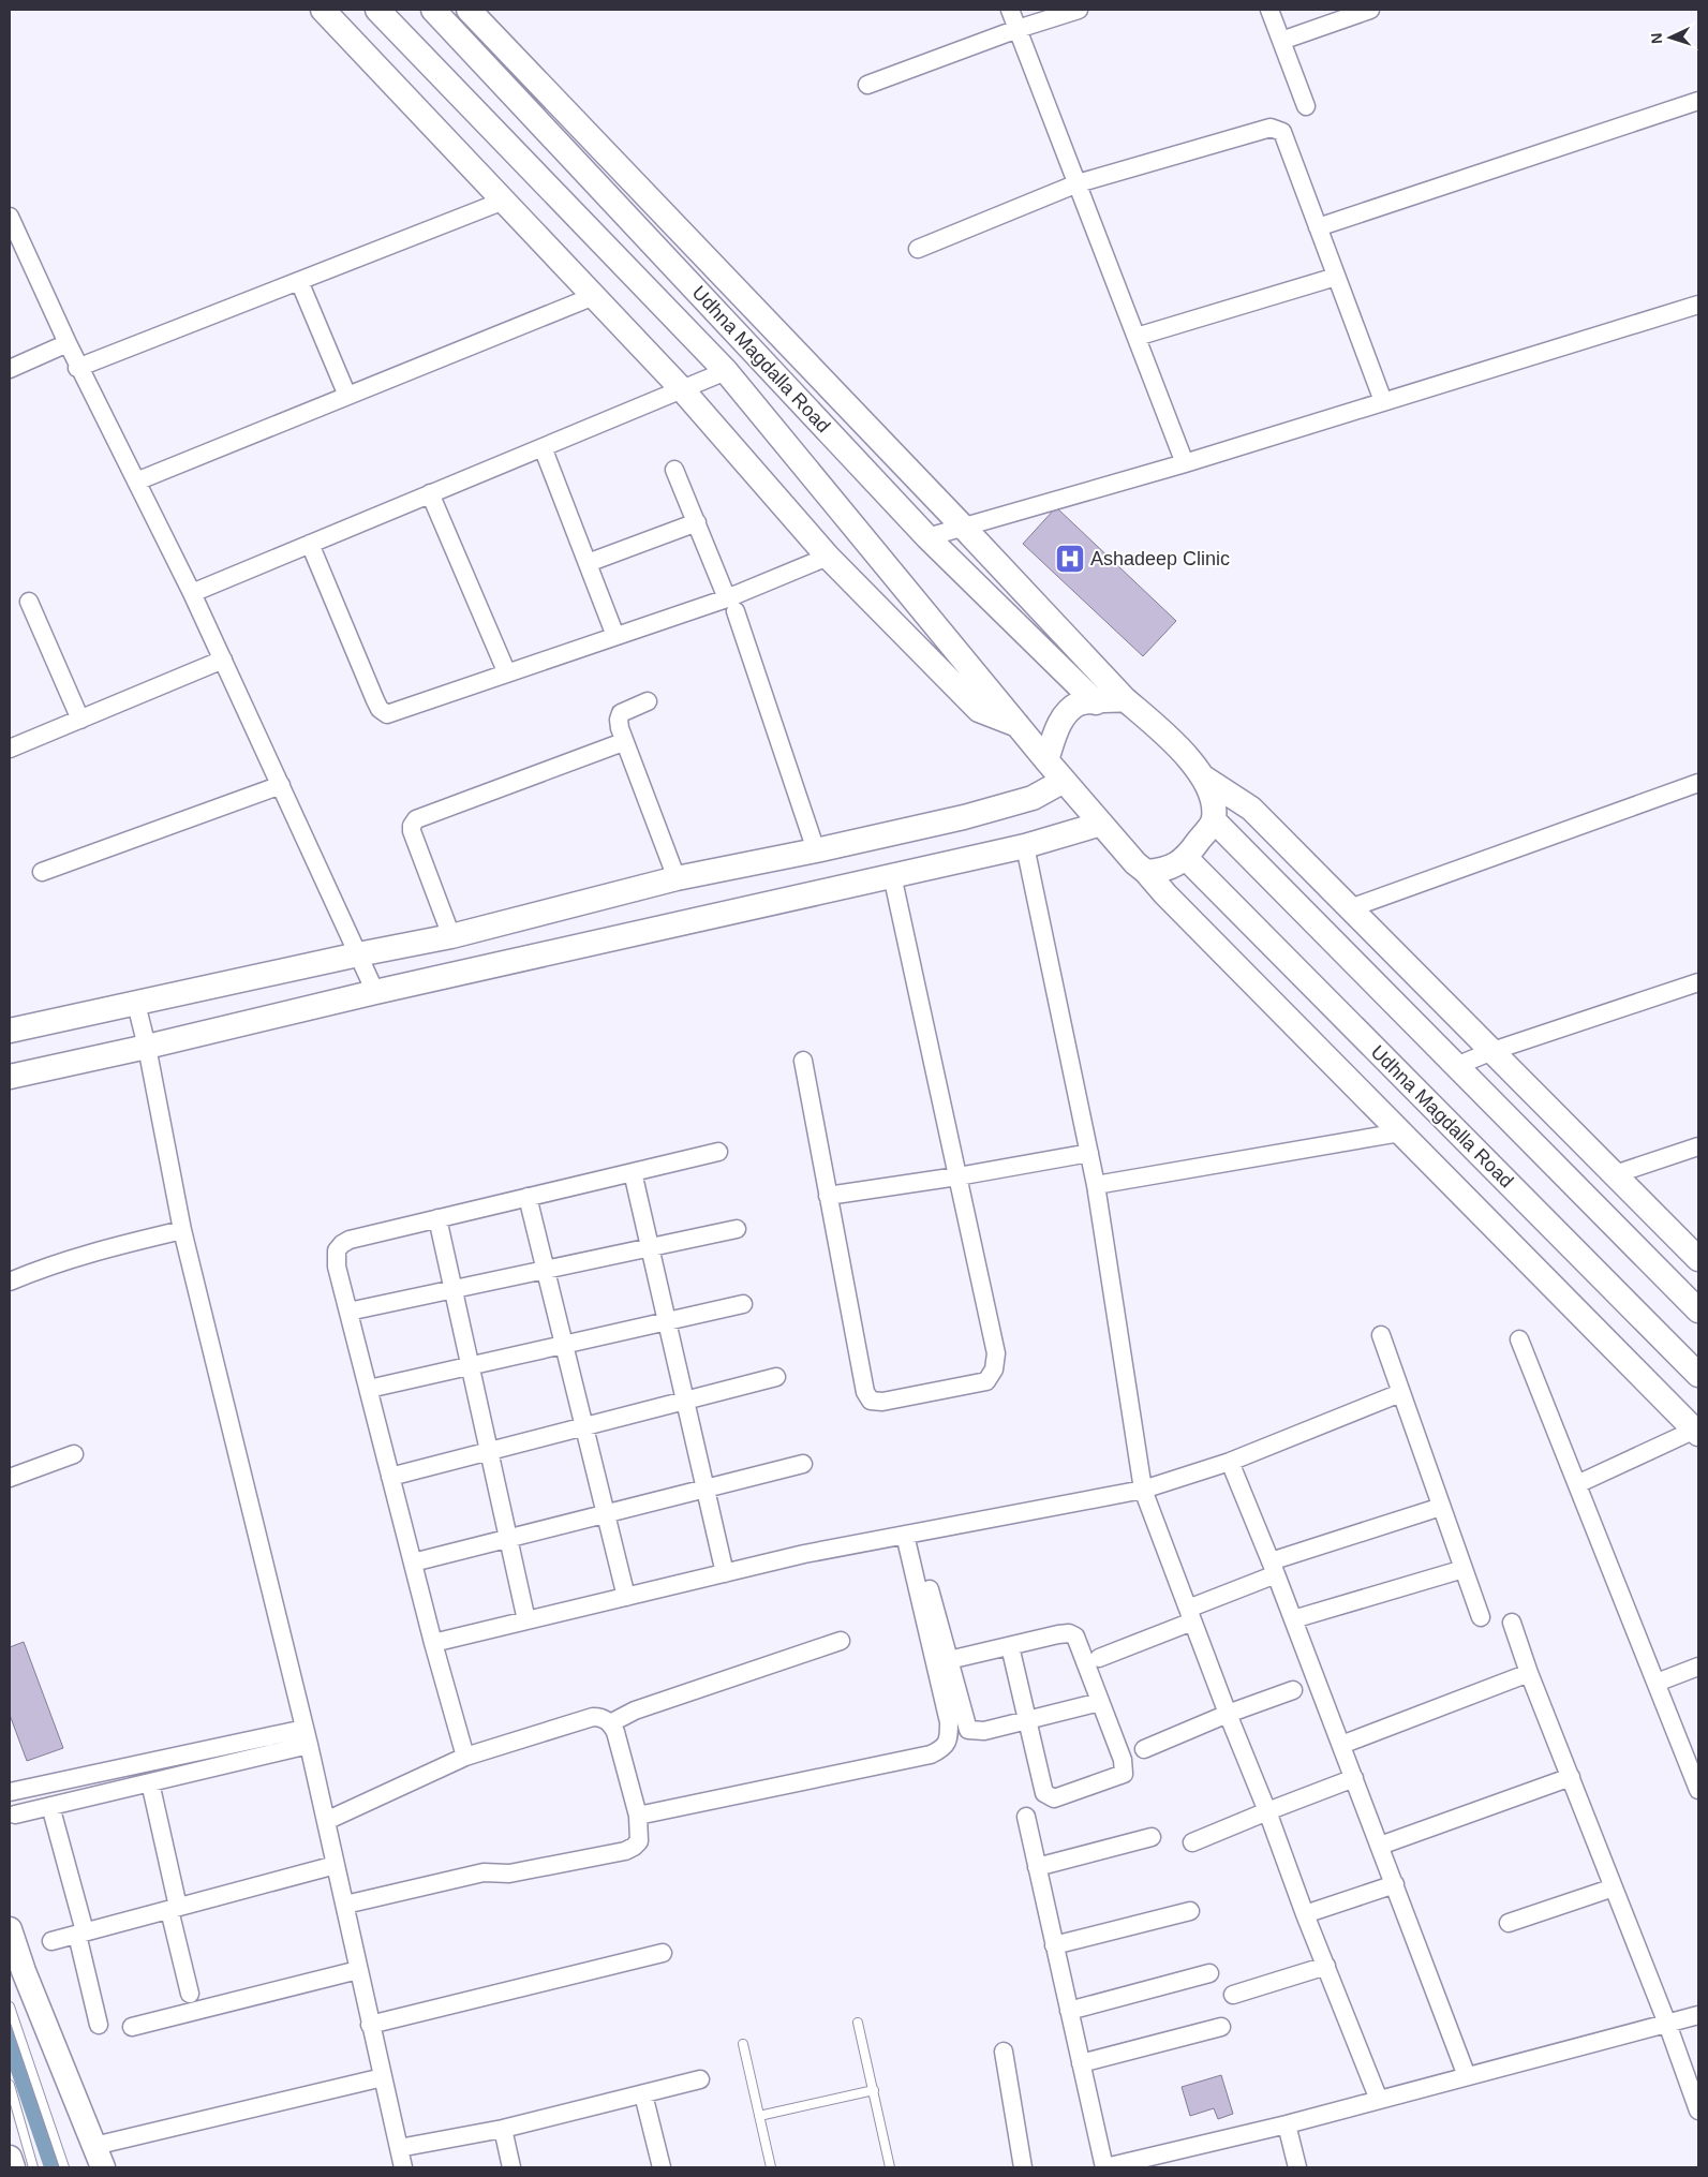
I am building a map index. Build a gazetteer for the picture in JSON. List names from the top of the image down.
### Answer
{
  "streets": {
    "street": ["Udhna Magdalla Road"]
  },
  "places": {
    "hospital": ["Ashadeep Clinic"]
  },
  "north": "left"
}
